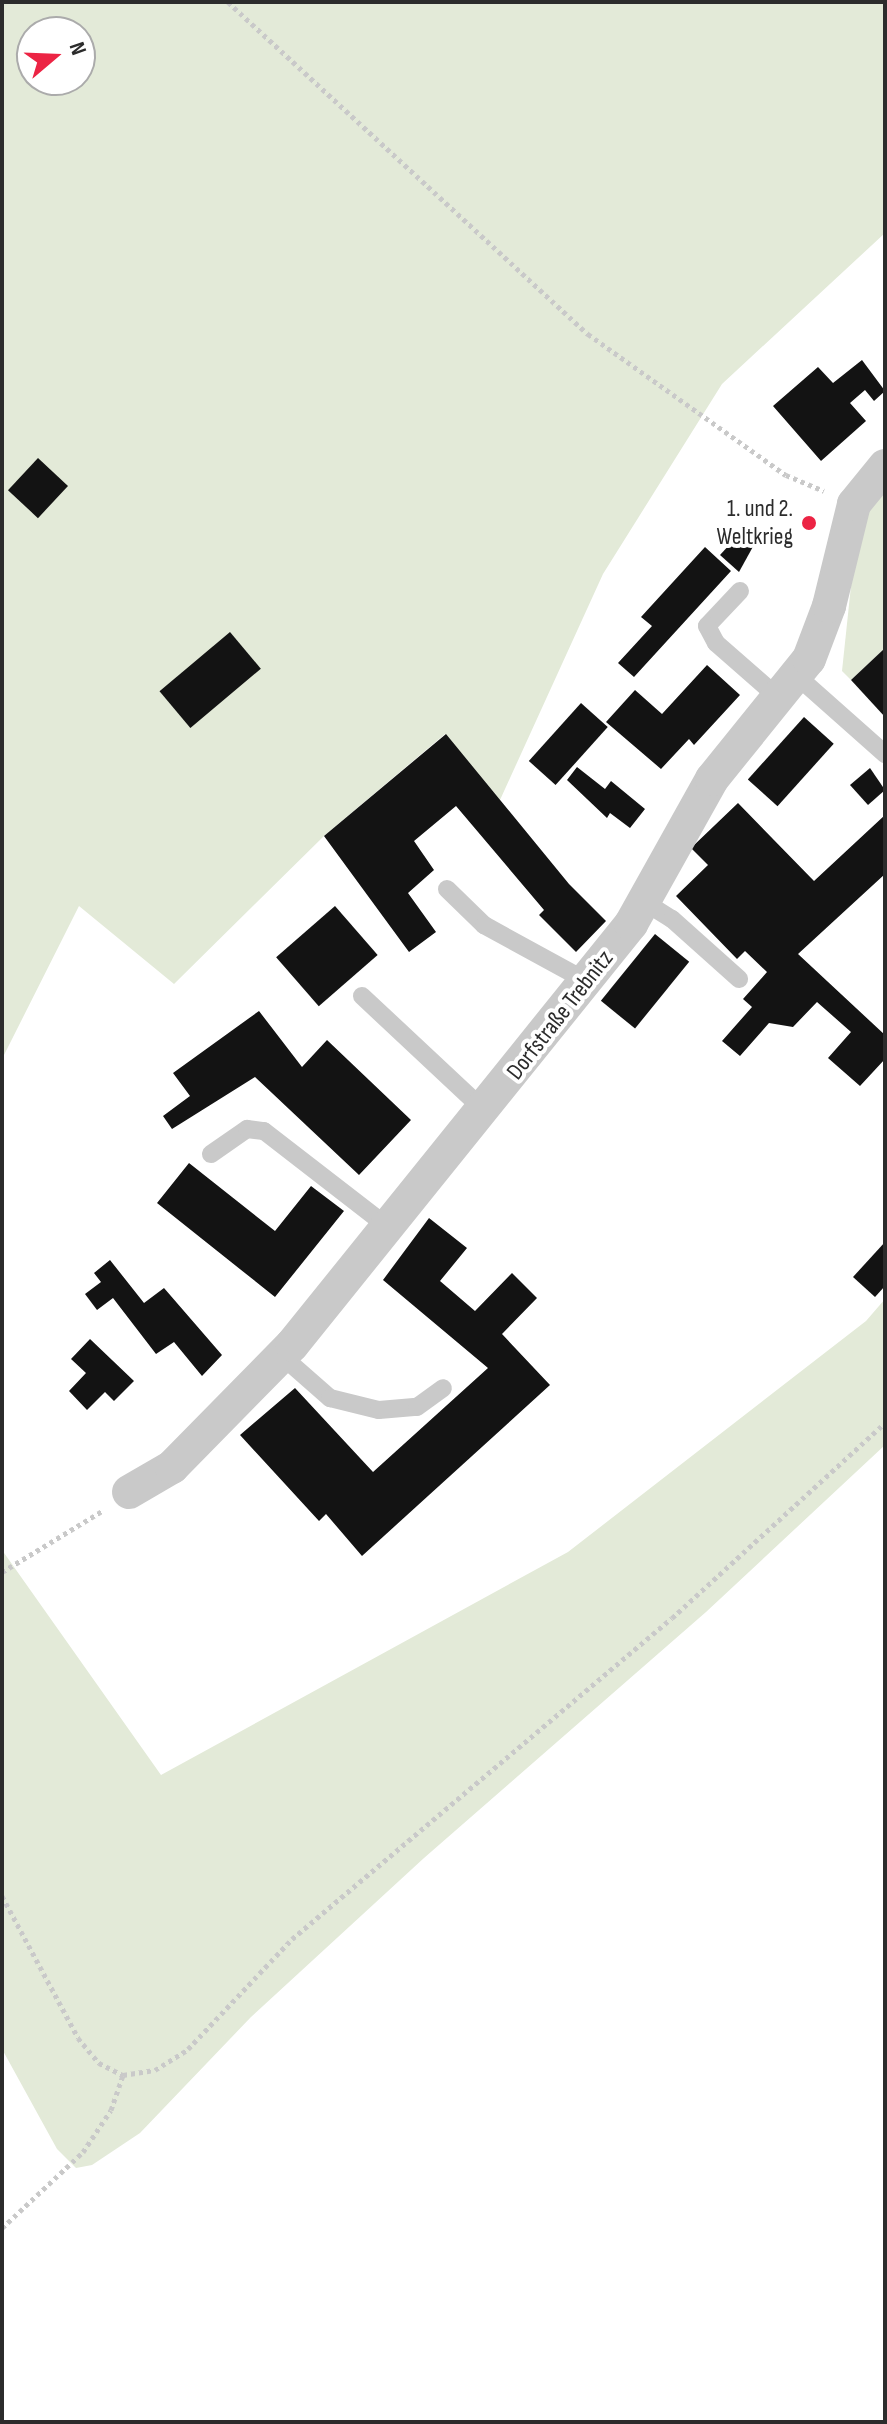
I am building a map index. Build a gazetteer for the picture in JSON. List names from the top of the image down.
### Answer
{
  "streets": {
    "street": ["Dorfstraße Trebnitz"]
  },
  "places": ["1. und 2. Weltkrieg"],
  "north": "right"
}
